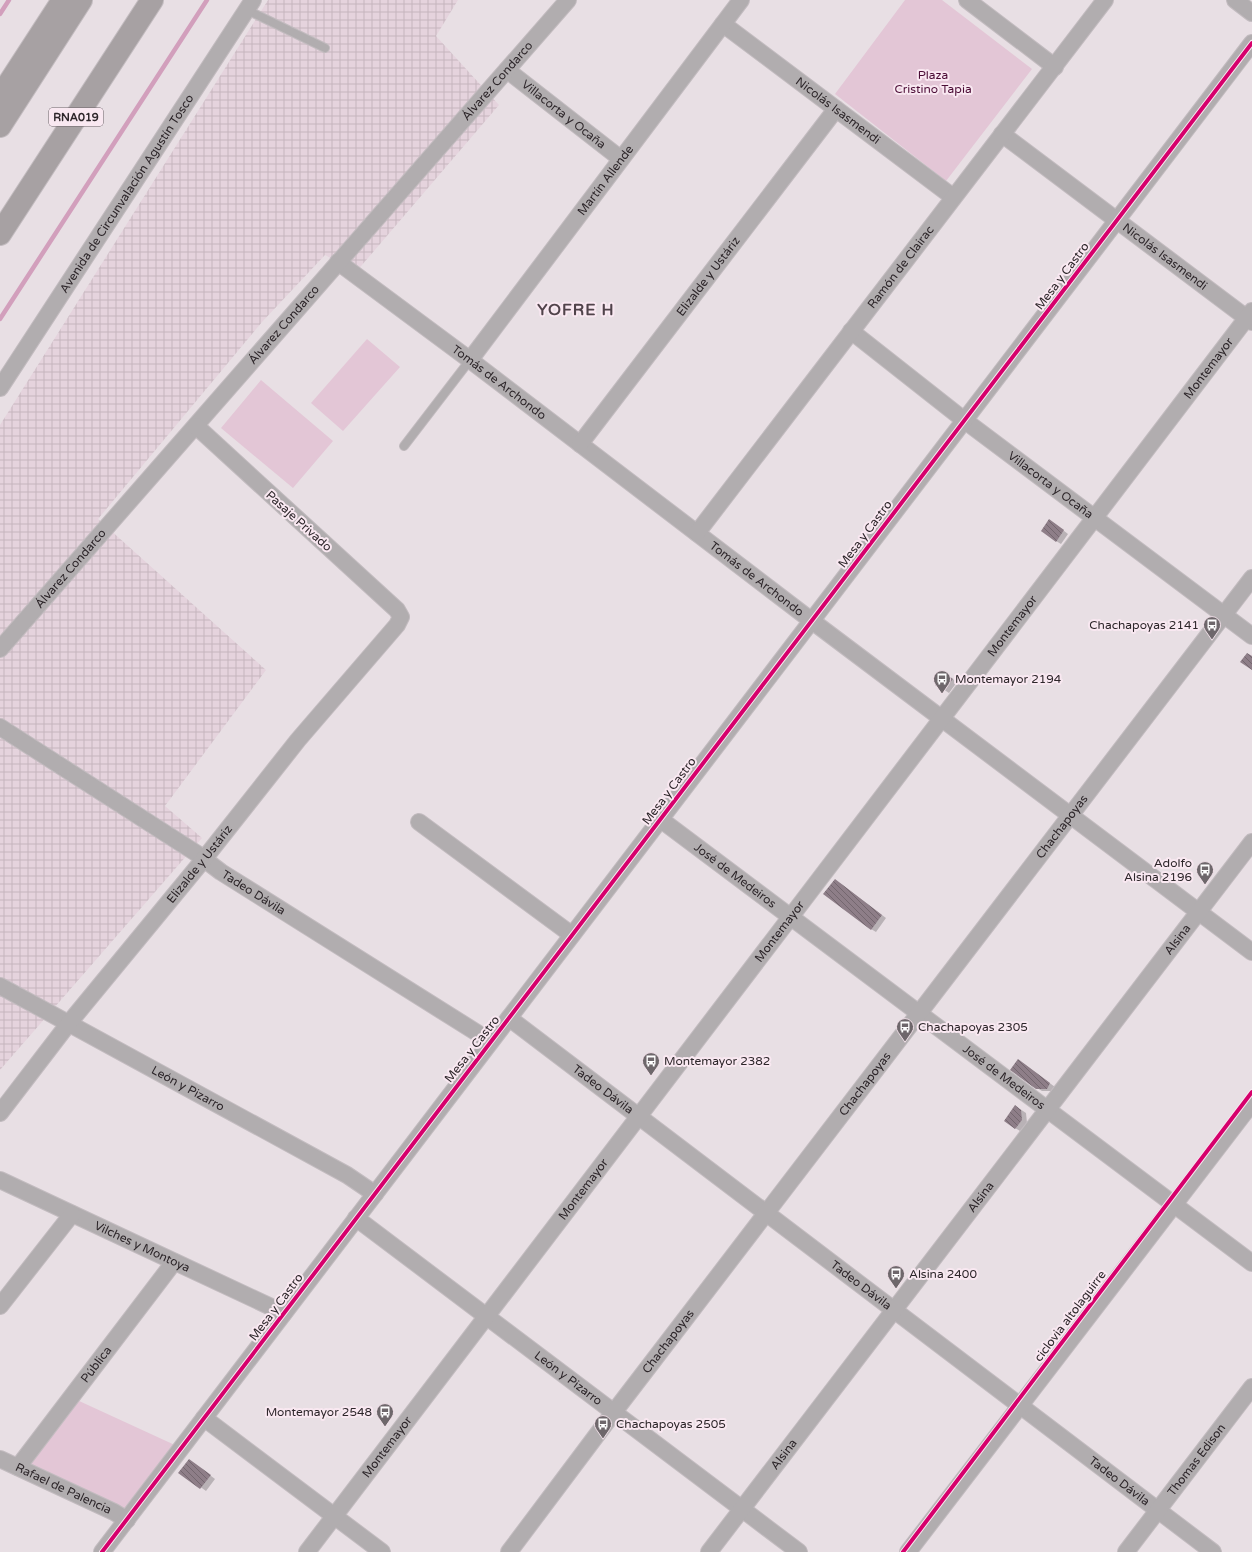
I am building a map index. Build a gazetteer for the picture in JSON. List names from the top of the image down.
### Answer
{
  "streets": {
    "highway": ["RNA019"],
    "street": [
      "Álvarez Condarco",
      "Nicolás Isasmendi",
      "Villacorta y Ocaña",
      "Martín Allende",
      "Avenida de Circunvalación Agustín Tosco",
      "Ramón de Clairac",
      "Mesa y Castro",
      "Elizalde y Ustáriz",
      "Montemayor",
      "Tomás de Archondo",
      "Pasaje Privado",
      "Chachapoyas",
      "José de Medeiros",
      "Tadeo Dávila",
      "Alsina",
      "León y Pizarro",
      "Vilches y Montoya",
      "Pública",
      "Thomas Edison",
      "Rafael de Palencia"
    ],
    "cycle path": ["ciclovia altolaguirre"]
  },
  "crossings": [
    ["Álvarez Condarco", "Villacorta y Ocaña"],
    ["Álvarez Condarco", "Tomás de Archondo"],
    ["Álvarez Condarco", "Pasaje Privado"],
    ["Nicolás Isasmendi", "Martín Allende"],
    ["Nicolás Isasmendi", "Ramón de Clairac"],
    ["Nicolás Isasmendi", "Mesa y Castro"],
    ["Nicolás Isasmendi", "Elizalde y Ustáriz"],
    ["Nicolás Isasmendi", "Montemayor"],
    ["Villacorta y Ocaña", "Martín Allende"],
    ["Villacorta y Ocaña", "Ramón de Clairac"],
    ["Villacorta y Ocaña", "Mesa y Castro"],
    ["Villacorta y Ocaña", "Montemayor"],
    ["Villacorta y Ocaña", "Chachapoyas"],
    ["Martín Allende", "Tomás de Archondo"],
    ["Ramón de Clairac", "Tomás de Archondo"],
    ["Mesa y Castro", "Tomás de Archondo"],
    ["Mesa y Castro", "José de Medeiros"],
    ["Mesa y Castro", "Tadeo Dávila"],
    ["Mesa y Castro", "León y Pizarro"],
    ["Mesa y Castro", "Vilches y Montoya"],
    ["Mesa y Castro", "Rafael de Palencia"],
    ["Elizalde y Ustáriz", "Tomás de Archondo"],
    ["Elizalde y Ustáriz", "Pasaje Privado"],
    ["Elizalde y Ustáriz", "Tadeo Dávila"],
    ["Elizalde y Ustáriz", "León y Pizarro"],
    ["Montemayor", "Tomás de Archondo"],
    ["Montemayor", "José de Medeiros"],
    ["Montemayor", "Tadeo Dávila"],
    ["Montemayor", "León y Pizarro"],
    ["Tomás de Archondo", "Chachapoyas"],
    ["Tomás de Archondo", "Alsina"],
    ["Chachapoyas", "José de Medeiros"],
    ["Chachapoyas", "Tadeo Dávila"],
    ["Chachapoyas", "León y Pizarro"],
    ["José de Medeiros", "Alsina"],
    ["Tadeo Dávila", "Alsina"],
    ["Tadeo Dávila", "Thomas Edison"],
    ["Alsina", "León y Pizarro"],
    ["Vilches y Montoya", "Pública"],
    ["Pública", "Rafael de Palencia"]
  ],
  "districts": ["YOFRE H"],
  "parks": ["Plaza Cristino Tapia"],
  "places": {
    "bus stop": [
      "Chachapoyas 2141",
      "Montemayor 2194",
      "Adolfo Alsina 2196",
      "Chachapoyas 2305",
      "Montemayor 2382",
      "Alsina 2400",
      "Montemayor 2548",
      "Chachapoyas 2505"
    ]
  }
}
